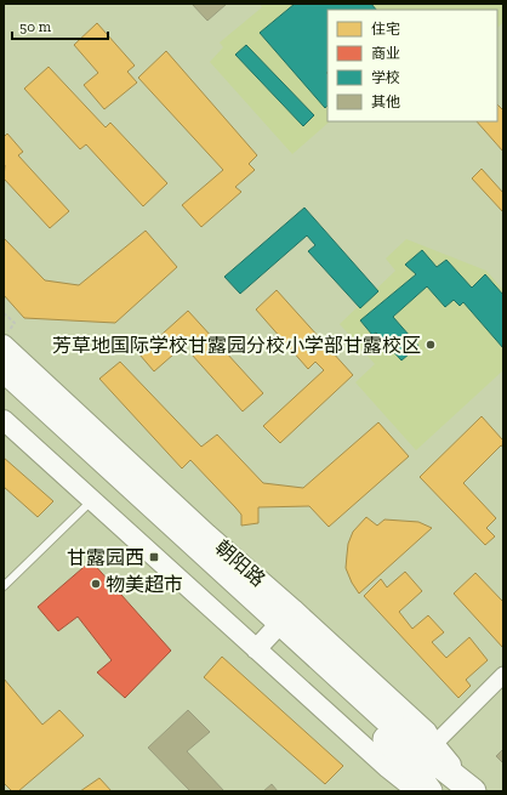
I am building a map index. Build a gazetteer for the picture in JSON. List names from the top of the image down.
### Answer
{
  "streets": {
    "highway": ["朝阳路"]
  },
  "places": {
    "other": ["芳草地国际学校甘露园分校小学部甘露校区", "物美超市"],
    "transit": ["甘露园西"]
  },
  "legend": [
    "住宅",
    "商业",
    "学校",
    "其他"
  ],
  "scale_bar": "50 m"
}
